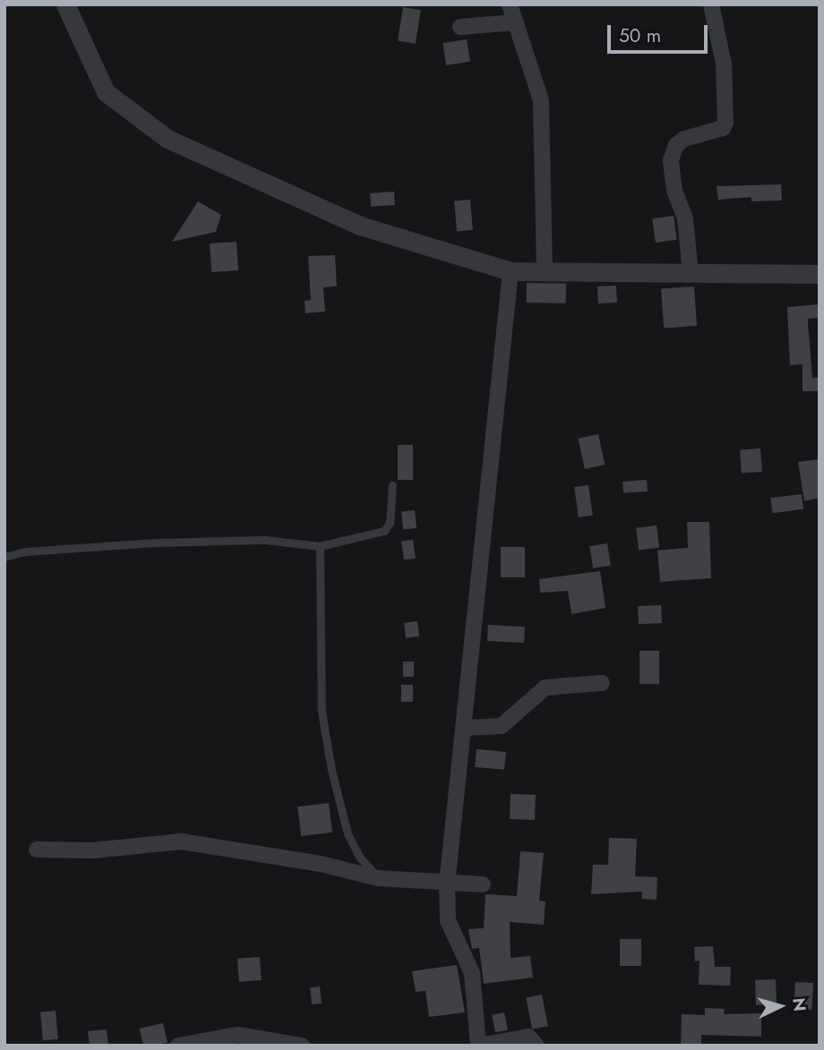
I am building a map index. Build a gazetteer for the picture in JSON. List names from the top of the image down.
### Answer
{
  "scale_bar": "50 m",
  "north": "right"
}
